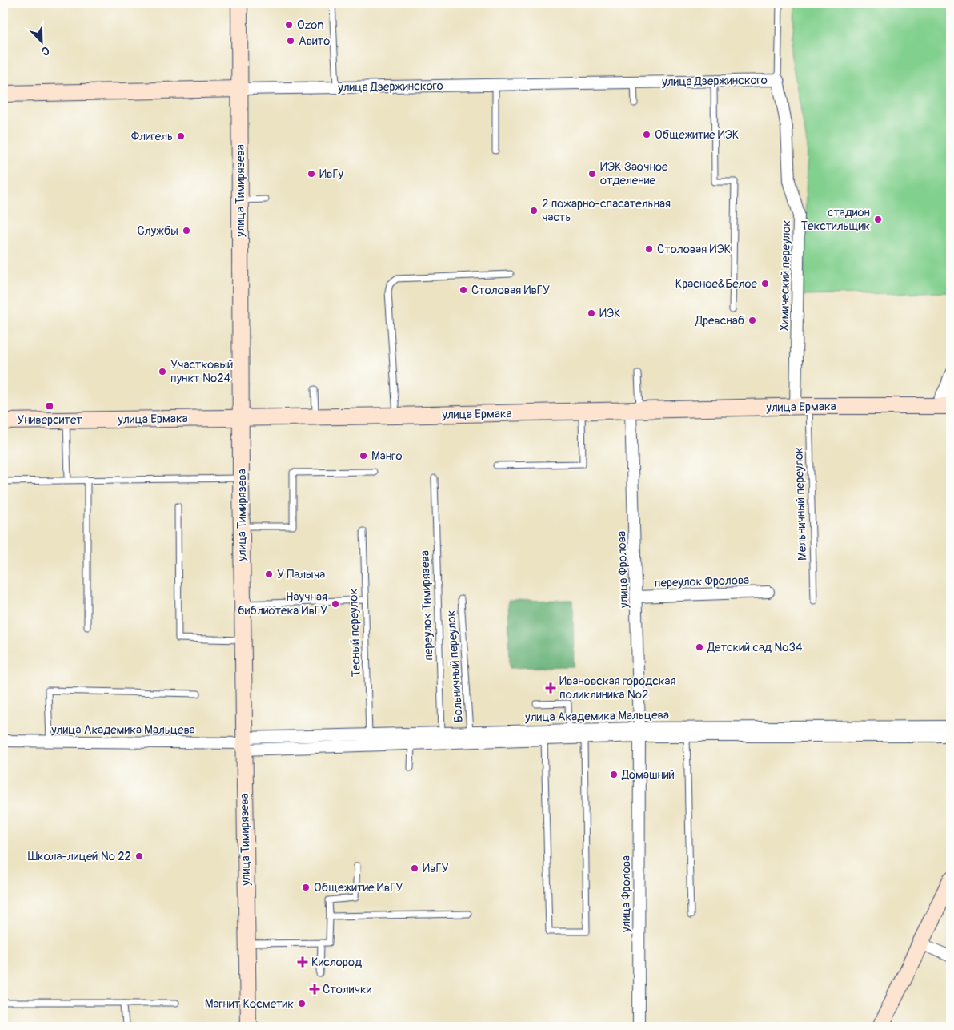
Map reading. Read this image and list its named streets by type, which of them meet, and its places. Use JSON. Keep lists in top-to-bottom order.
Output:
{
  "streets": {
    "main road": ["улица Дзержинского", "улица Тимирязева", "улица Ермака"],
    "street": [
      "Химический переулок",
      "улица Фролова",
      "переулок Фролова",
      "улица Академика Мальцева"
    ],
    "lane": [
      "Мельничный переулок",
      "переулок Тимирязева",
      "Тесный переулок",
      "Больничный переулок"
    ]
  },
  "crossings": [
    ["улица Дзержинского", "улица Тимирязева"],
    ["улица Дзержинского", "Химический переулок"],
    ["улица Тимирязева", "улица Ермака"],
    ["улица Тимирязева", "улица Академика Мальцева"],
    ["Химический переулок", "улица Ермака"],
    ["Химический переулок", "Мельничный переулок"],
    ["улица Ермака", "Мельничный переулок"],
    ["улица Ермака", "улица Фролова"],
    ["улица Фролова", "переулок Фролова"],
    ["улица Фролова", "улица Академика Мальцева"],
    ["переулок Тимирязева", "улица Академика Мальцева"],
    ["Тесный переулок", "улица Академика Мальцева"],
    ["Больничный переулок", "улица Академика Мальцева"]
  ],
  "places": {
    "other": [
      "Ozon",
      "Авито",
      "Общежитие ИЭК",
      "Флигель",
      "ИвГу",
      "ИЭК Заочное отделение",
      "2 пожарно-спасательная часть",
      "стадион Текстильщик",
      "Службы",
      "Столовая ИЭК",
      "Красное&Белое",
      "Столовая ИвГУ",
      "ИЭК",
      "Древснаб",
      "Участковый пункт №24",
      "Манго",
      "У Палыча",
      "Научная библиотека ИвГУ",
      "Детский сад №34",
      "Домашний",
      "Школа-лицей № 22",
      "ИвГУ",
      "Общежитие ИвГУ",
      "Магнит Косметик"
    ],
    "transit": ["Университет"],
    "health": ["Ивановская городская поликлиника №2", "Кислород", "Столички"]
  },
  "north": "bottom right"
}
